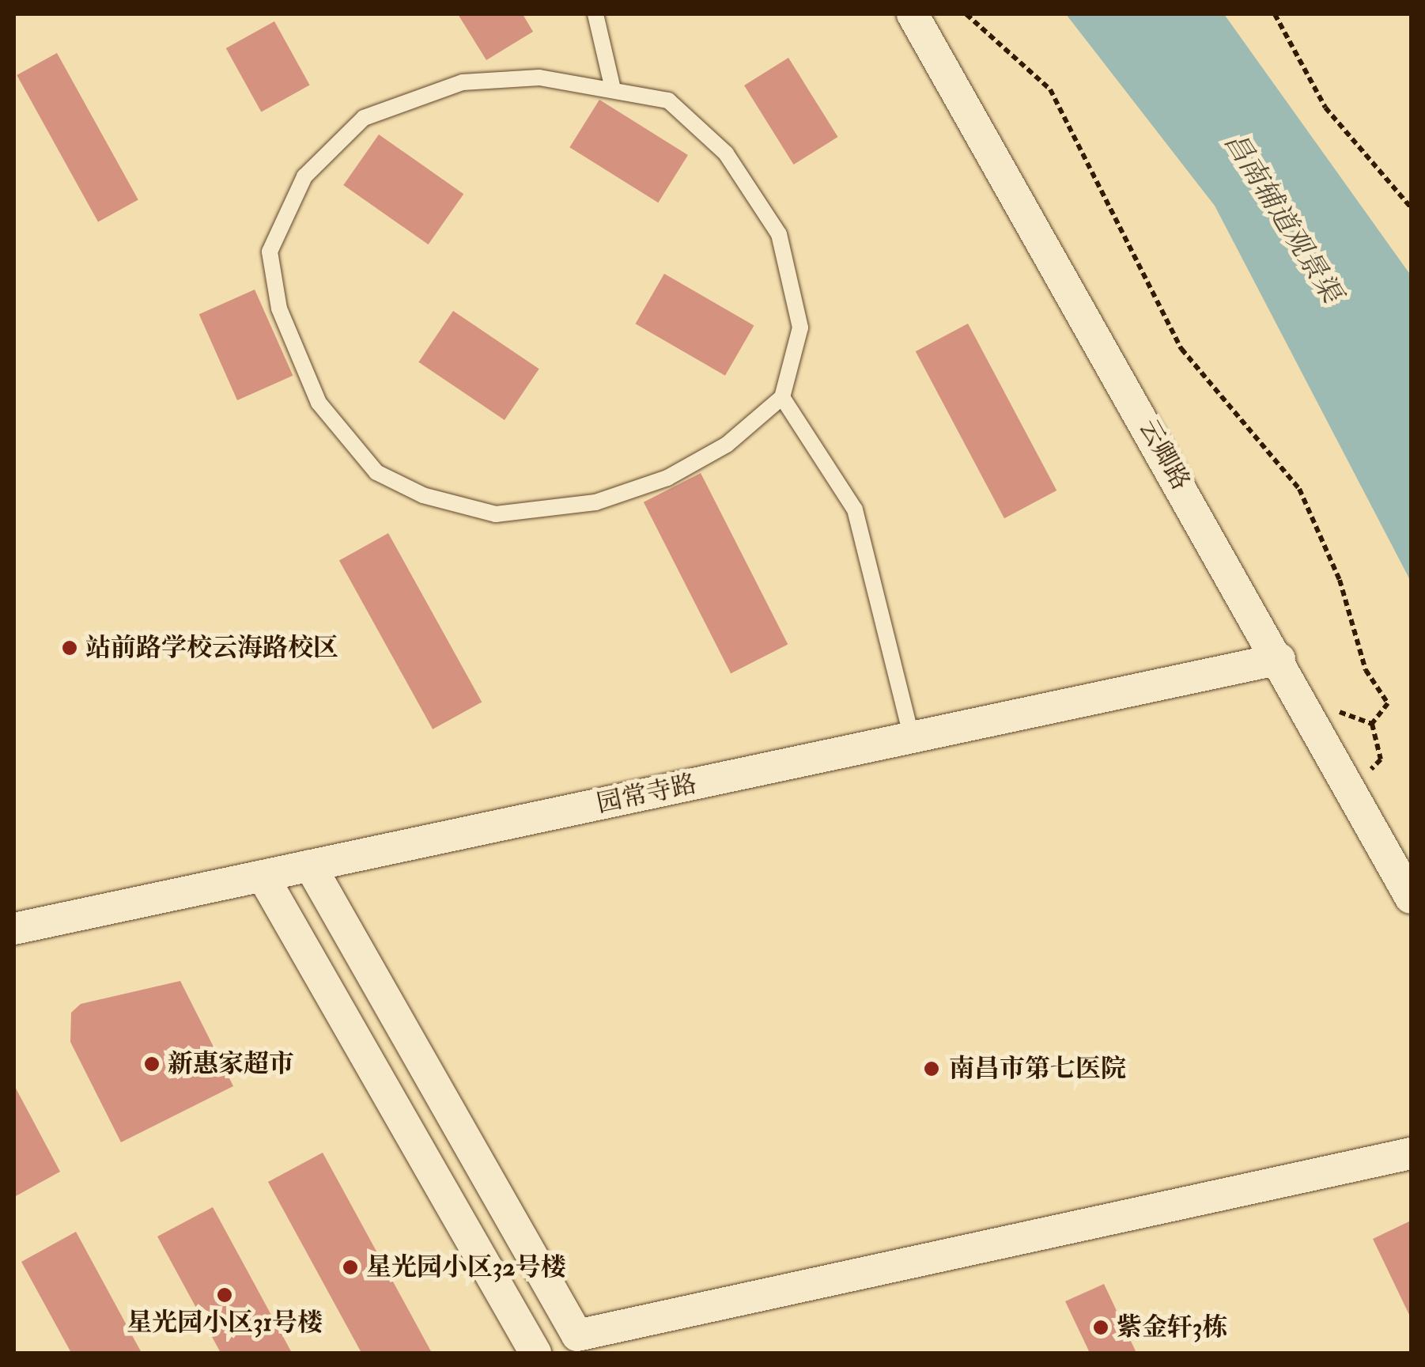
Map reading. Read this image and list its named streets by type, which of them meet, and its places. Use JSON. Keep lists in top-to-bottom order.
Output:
{
  "streets": {
    "street": ["云卿路", "园常寺路"]
  },
  "crossings": [
    ["云卿路", "园常寺路"]
  ],
  "water": ["昌南辅道观景渠"],
  "places": [
    "站前路学校云海路校区",
    "新惠家超市",
    "南昌市第七医院",
    "星光园小区32号楼",
    "星光园小区31号楼",
    "紫金轩3栋"
  ]
}
